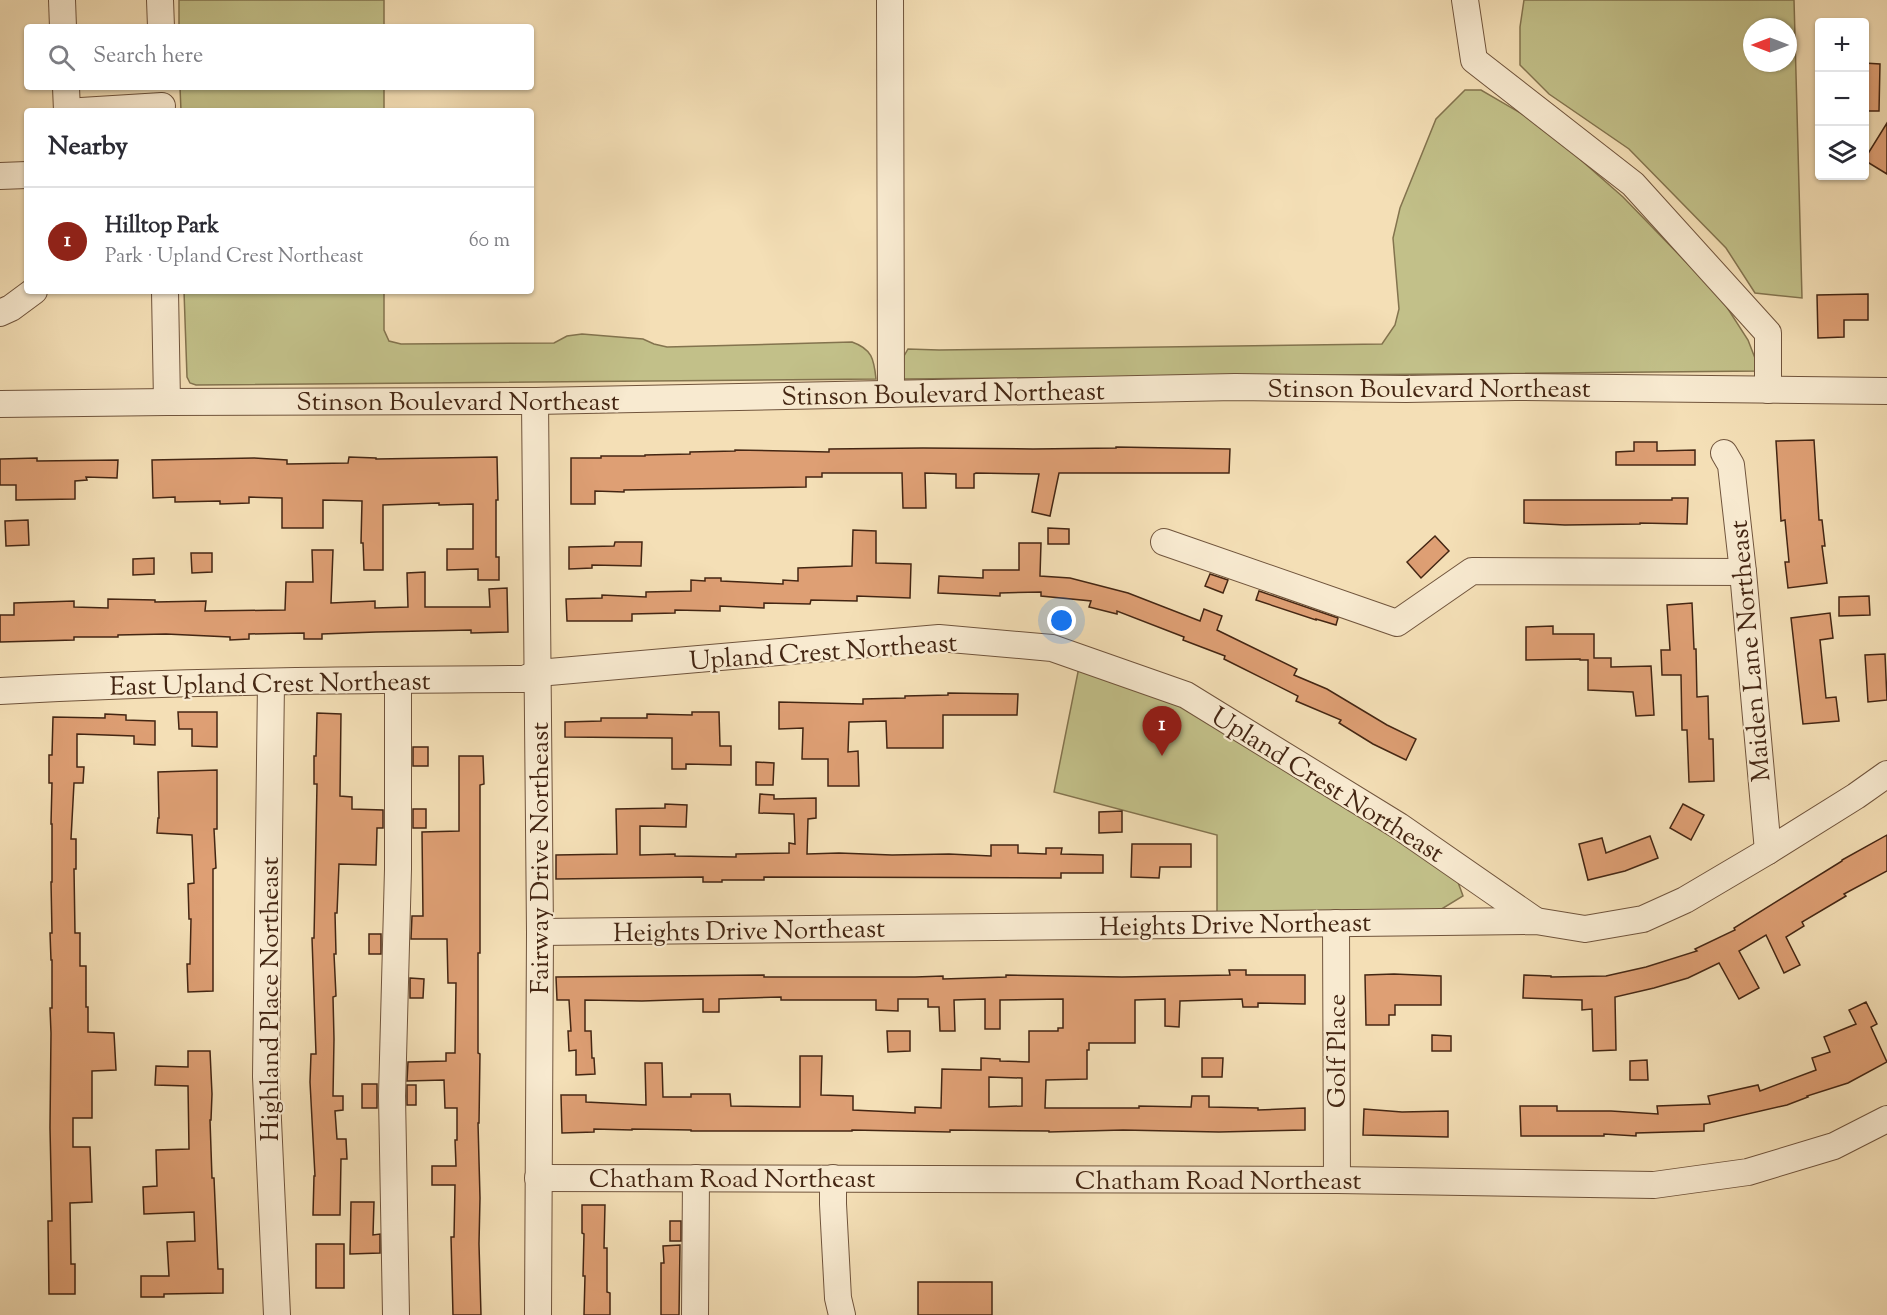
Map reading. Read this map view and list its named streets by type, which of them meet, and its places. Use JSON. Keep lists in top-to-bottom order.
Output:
{
  "streets": {
    "street": [
      "Stinson Boulevard Northeast",
      "Upland Crest Northeast",
      "Maiden Lane Northeast",
      "East Upland Crest Northeast",
      "Fairway Drive Northeast",
      "Heights Drive Northeast",
      "Highland Place Northeast",
      "Golf Place",
      "Chatham Road Northeast"
    ]
  },
  "crossings": [
    ["Stinson Boulevard Northeast", "Fairway Drive Northeast"],
    ["Upland Crest Northeast", "East Upland Crest Northeast"],
    ["Upland Crest Northeast", "Fairway Drive Northeast"],
    ["Upland Crest Northeast", "Heights Drive Northeast"],
    ["Maiden Lane Northeast", "Heights Drive Northeast"],
    ["East Upland Crest Northeast", "Fairway Drive Northeast"],
    ["East Upland Crest Northeast", "Highland Place Northeast"],
    ["Fairway Drive Northeast", "Heights Drive Northeast"],
    ["Fairway Drive Northeast", "Chatham Road Northeast"],
    ["Heights Drive Northeast", "Golf Place"],
    ["Golf Place", "Chatham Road Northeast"]
  ],
  "north": "left",
  "page": {
    "map_buttons": ["+", "−"],
    "search": "Search here",
    "heading": "Nearby",
    "list": [
      {
        "mark": "1",
        "name": "Hilltop Park",
        "note": "Park · Upland Crest Northeast",
        "value": "60 m"
      }
    ],
    "pins": "1"
  }
}
